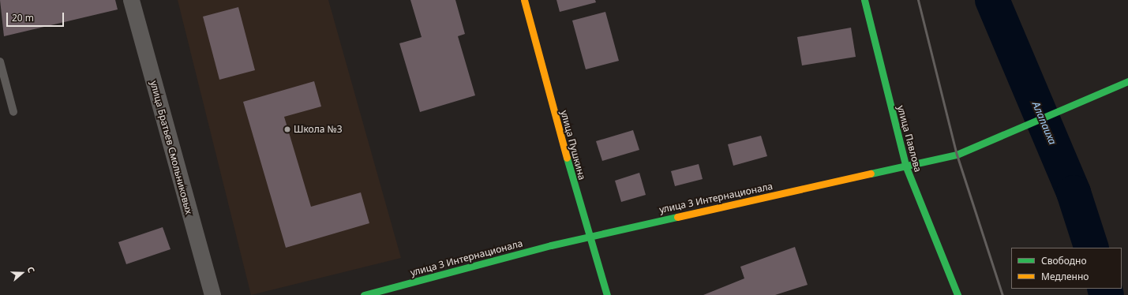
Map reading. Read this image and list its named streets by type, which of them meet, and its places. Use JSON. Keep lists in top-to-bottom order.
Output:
{
  "streets": {
    "street": [
      "улица Павлова",
      "улица Пушкина",
      "улица Братьев Смольниковых",
      "улица 3 Интернационала"
    ]
  },
  "crossings": [
    ["улица Павлова", "улица 3 Интернационала"],
    ["улица Пушкина", "улица 3 Интернационала"]
  ],
  "water": ["Алапаиха"],
  "places": ["Школа №3"],
  "legend": ["Свободно", "Медленно"],
  "scale_bar": "20 m",
  "north": "right"
}
